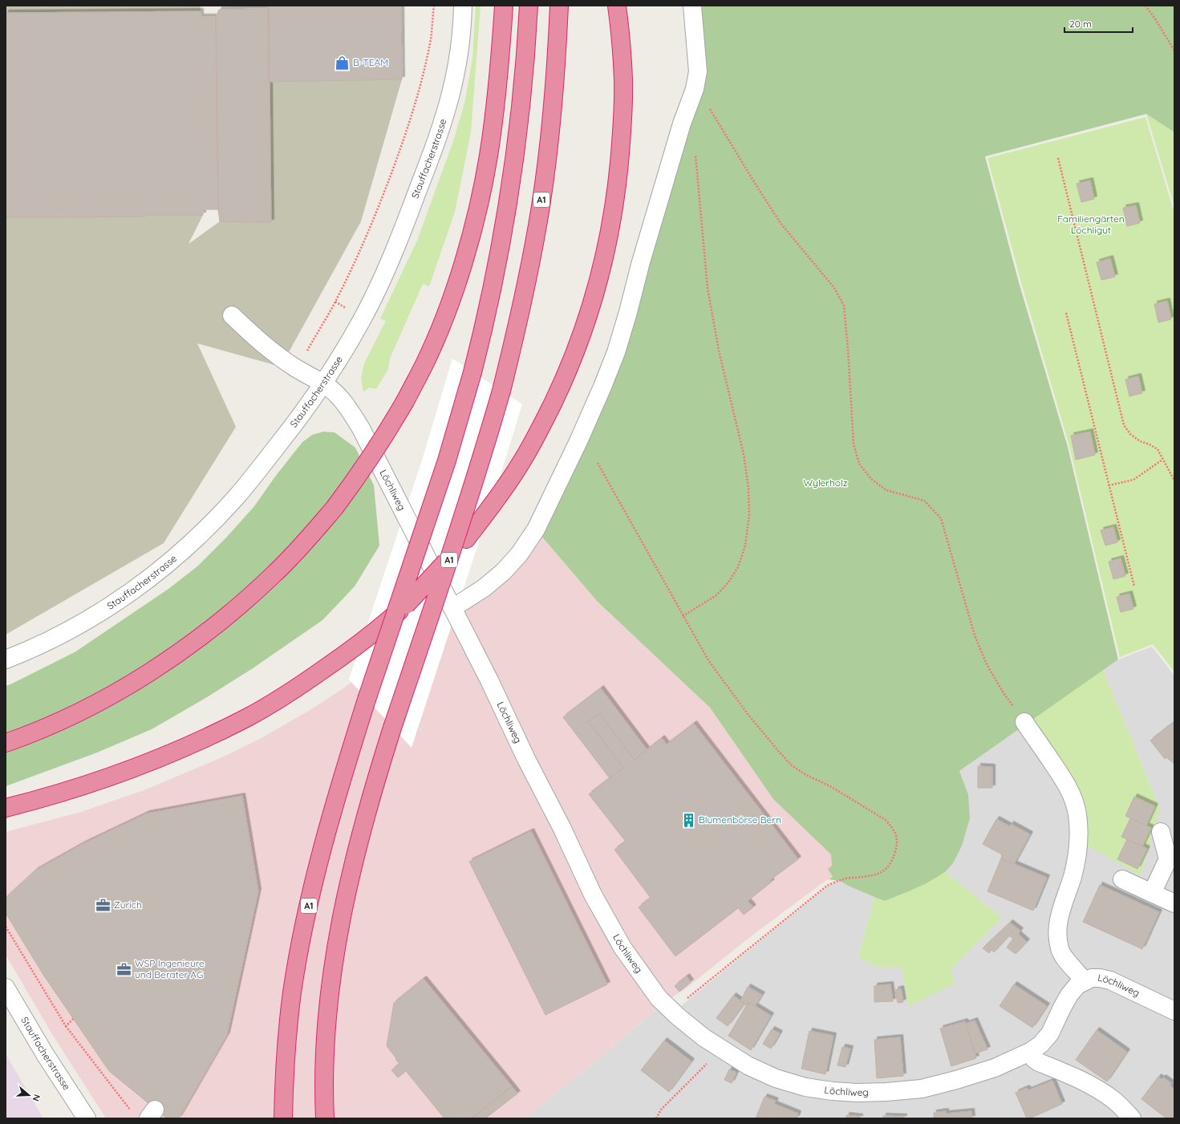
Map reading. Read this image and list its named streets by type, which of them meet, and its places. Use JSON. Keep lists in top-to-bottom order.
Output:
{
  "streets": {
    "highway": ["A1"],
    "street": ["Stauffacherstrasse", "Löchliweg"]
  },
  "crossings": [
    ["Stauffacherstrasse", "Löchliweg"]
  ],
  "parks": ["Familiengärten Löchligut", "Wylerholz"],
  "places": {
    "shop": ["B-TEAM"],
    "building": ["Blumenbörse Bern"],
    "office": ["Zurich", "WSP Ingenieure und Berater AG"]
  },
  "scale_bar": "20 m",
  "north": "right"
}
